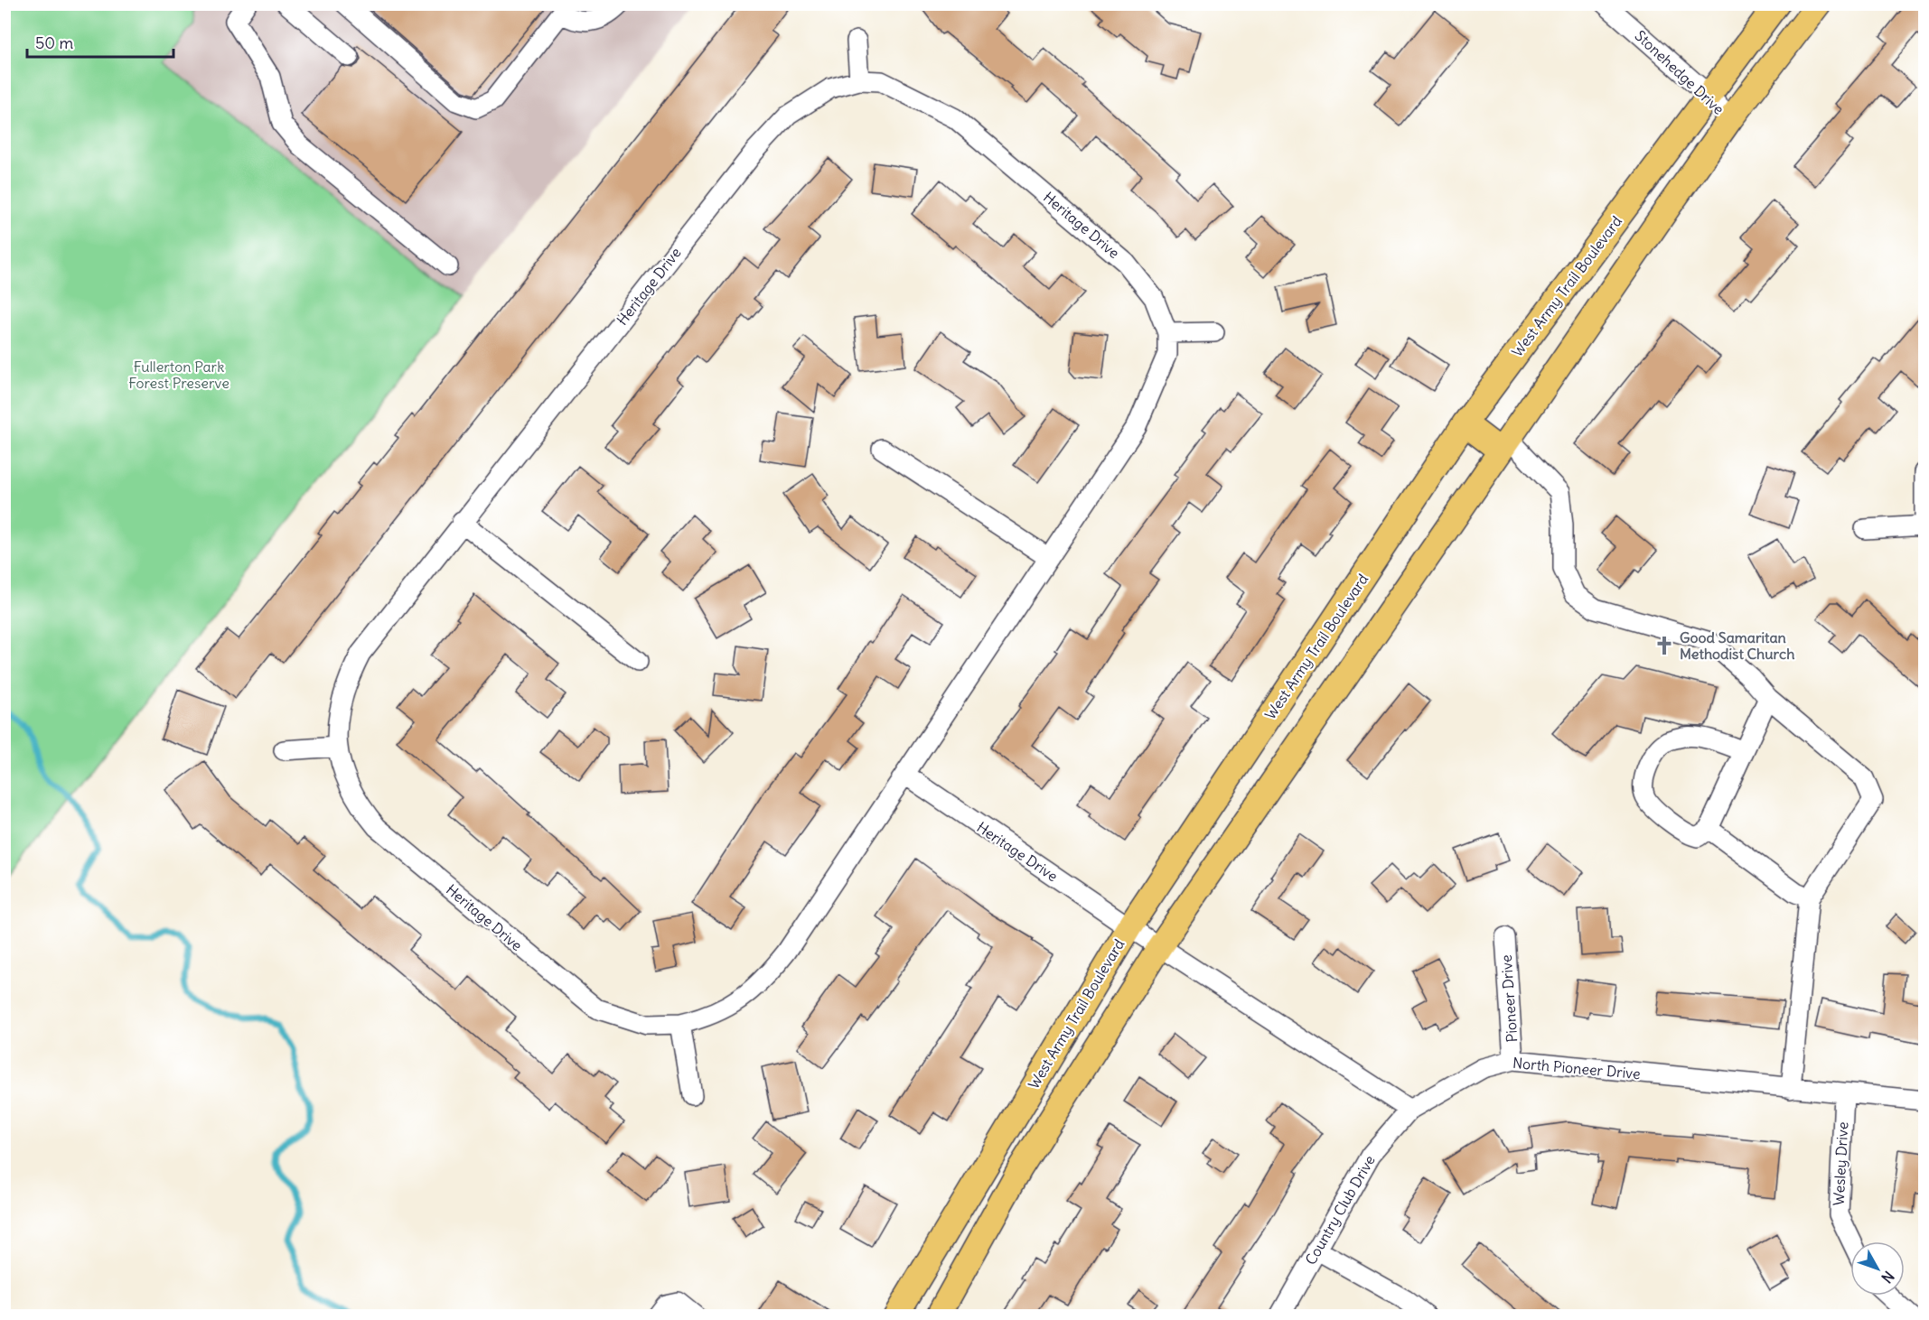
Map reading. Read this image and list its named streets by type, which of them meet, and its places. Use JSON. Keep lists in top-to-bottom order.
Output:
{
  "streets": {
    "main road": ["West Army Trail Boulevard"],
    "street": [
      "Stonehedge Drive",
      "Heritage Drive",
      "Pioneer Drive",
      "North Pioneer Drive",
      "Wesley Drive",
      "Country Club Drive"
    ]
  },
  "crossings": [
    ["Stonehedge Drive", "West Army Trail Boulevard"],
    ["Heritage Drive", "West Army Trail Boulevard"],
    ["Pioneer Drive", "North Pioneer Drive"],
    ["North Pioneer Drive", "Wesley Drive"],
    ["North Pioneer Drive", "Country Club Drive"]
  ],
  "parks": ["Fullerton Park Forest Preserve"],
  "places": {
    "church": ["Good Samaritan Methodist Church"]
  },
  "scale_bar": "50 m",
  "north": "bottom right"
}
